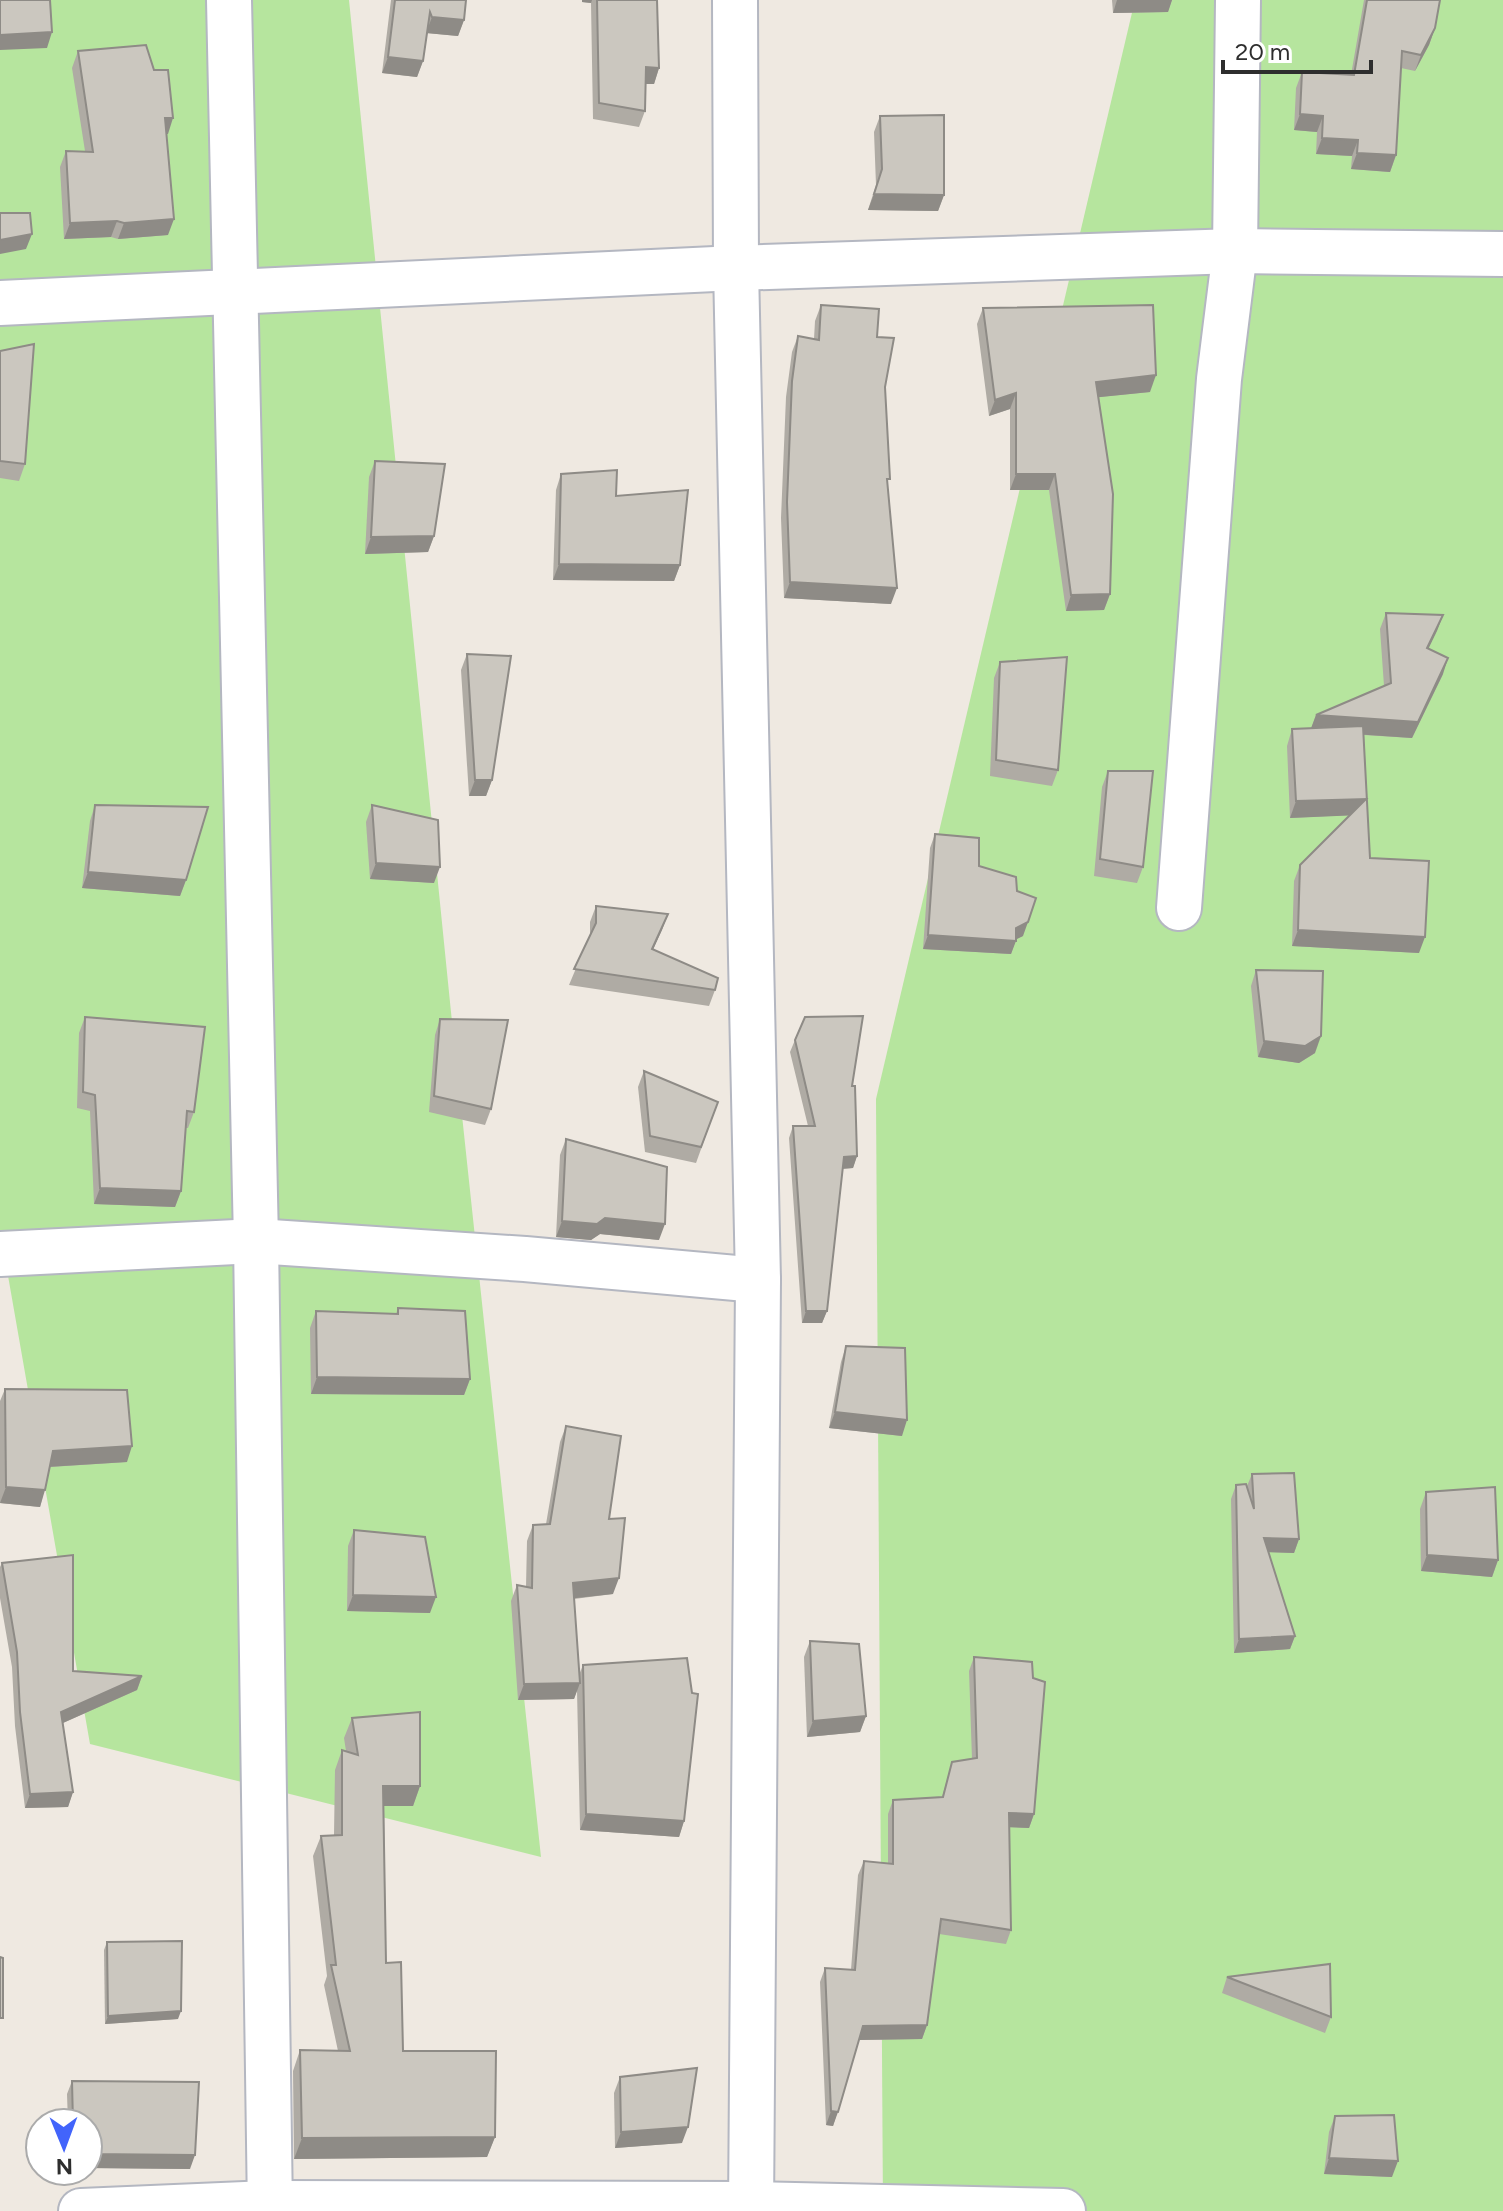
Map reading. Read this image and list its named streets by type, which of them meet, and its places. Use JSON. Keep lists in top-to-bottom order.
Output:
{
  "scale_bar": "20 m",
  "north": "bottom"
}
